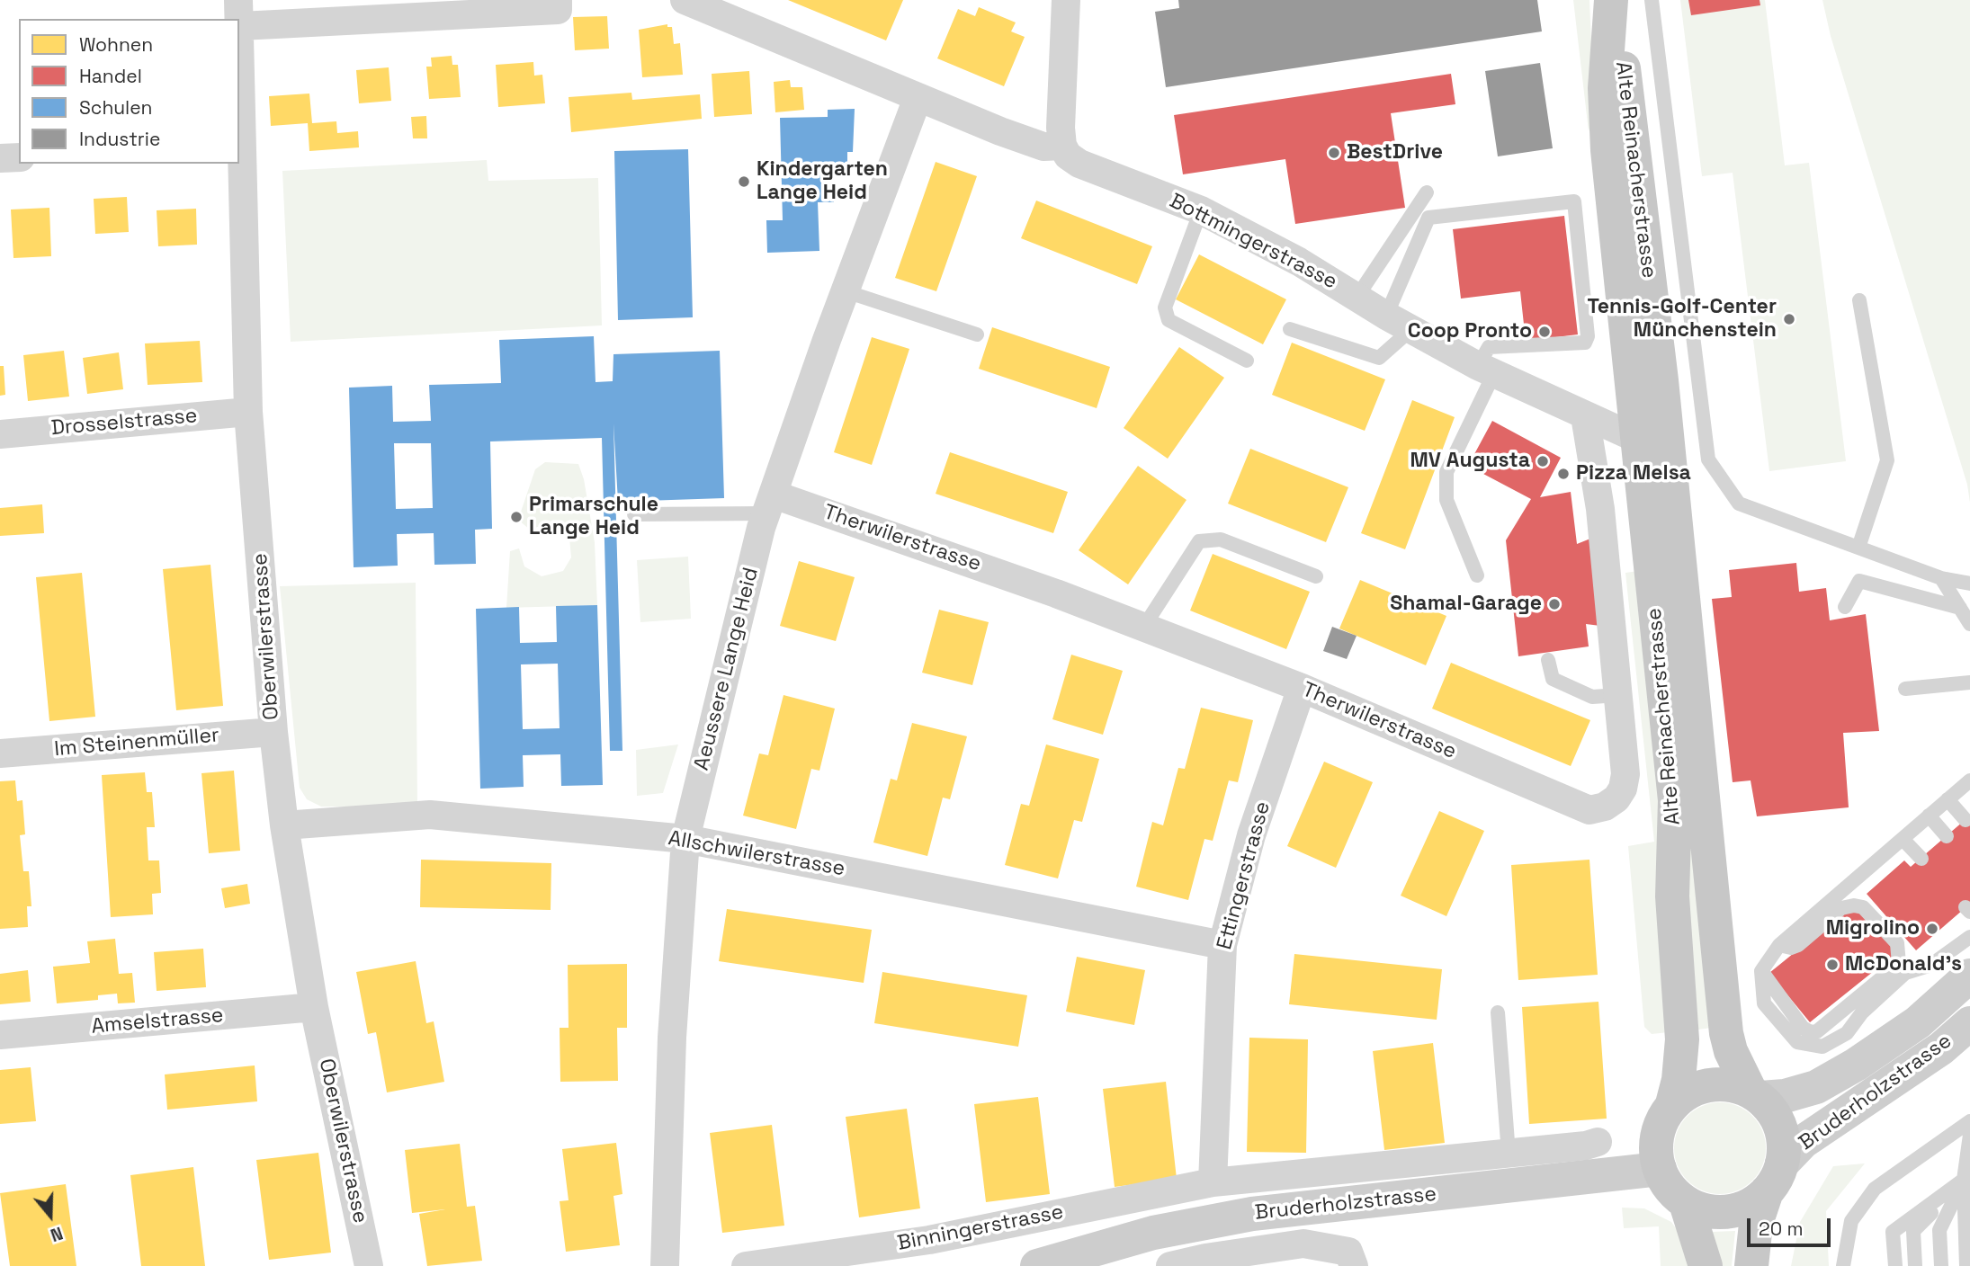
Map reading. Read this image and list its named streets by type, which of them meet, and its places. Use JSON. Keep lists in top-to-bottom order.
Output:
{
  "streets": {
    "main road": ["Alte Reinacherstrasse", "Bruderholzstrasse"],
    "street": [
      "Bottmingerstrasse",
      "Drosselstrasse",
      "Therwilerstrasse",
      "Oberwilerstrasse",
      "Aeussere Lange Heid",
      "Im Steinenmüller",
      "Allschwilerstrasse",
      "Ettingerstrasse",
      "Amselstrasse",
      "Binningerstrasse"
    ]
  },
  "crossings": [
    ["Alte Reinacherstrasse", "Bottmingerstrasse"],
    ["Alte Reinacherstrasse", "Bruderholzstrasse"],
    ["Bottmingerstrasse", "Therwilerstrasse"],
    ["Drosselstrasse", "Oberwilerstrasse"],
    ["Therwilerstrasse", "Aeussere Lange Heid"],
    ["Therwilerstrasse", "Ettingerstrasse"],
    ["Oberwilerstrasse", "Im Steinenmüller"],
    ["Oberwilerstrasse", "Allschwilerstrasse"],
    ["Oberwilerstrasse", "Amselstrasse"],
    ["Aeussere Lange Heid", "Allschwilerstrasse"],
    ["Allschwilerstrasse", "Ettingerstrasse"],
    ["Ettingerstrasse", "Binningerstrasse"]
  ],
  "places": [
    "BestDrive",
    "Kindergarten Lange Heid",
    "Tennis-Golf-Center Münchenstein",
    "Coop Pronto",
    "MV Augusta",
    "Pizza Melsa",
    "Primarschule Lange Heid",
    "Shamal-Garage",
    "Migrolino",
    "McDonald's"
  ],
  "legend": [
    "Wohnen",
    "Handel",
    "Schulen",
    "Industrie"
  ],
  "scale_bar": "20 m",
  "north": "bottom"
}
